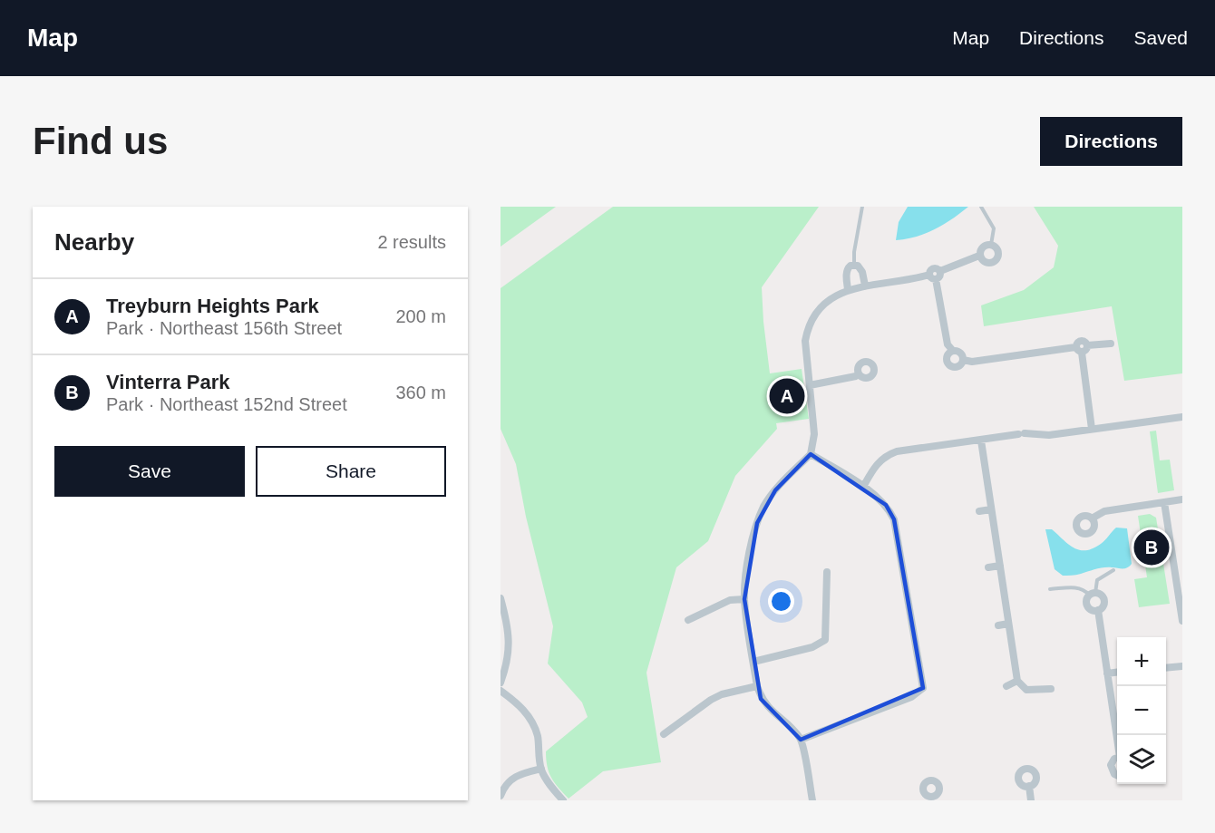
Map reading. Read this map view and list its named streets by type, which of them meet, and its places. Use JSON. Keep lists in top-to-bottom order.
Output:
{
  "page": {
    "header": "Map",
    "nav": ["Map", "Directions", "Saved"],
    "buttons": [
      "Directions",
      ["Save", "Share"]
    ],
    "title": "Find us",
    "heading": ["Nearby", "2 results"],
    "list": [
      {
        "mark": "A",
        "name": "Treyburn Heights Park",
        "note": "Park · Northeast 156th Street",
        "value": "200 m"
      },
      {
        "mark": "B",
        "name": "Vinterra Park",
        "note": "Park · Northeast 152nd Street",
        "value": "360 m"
      }
    ],
    "pins": ["A", "B"],
    "map_buttons": ["+", "−"]
  }
}
